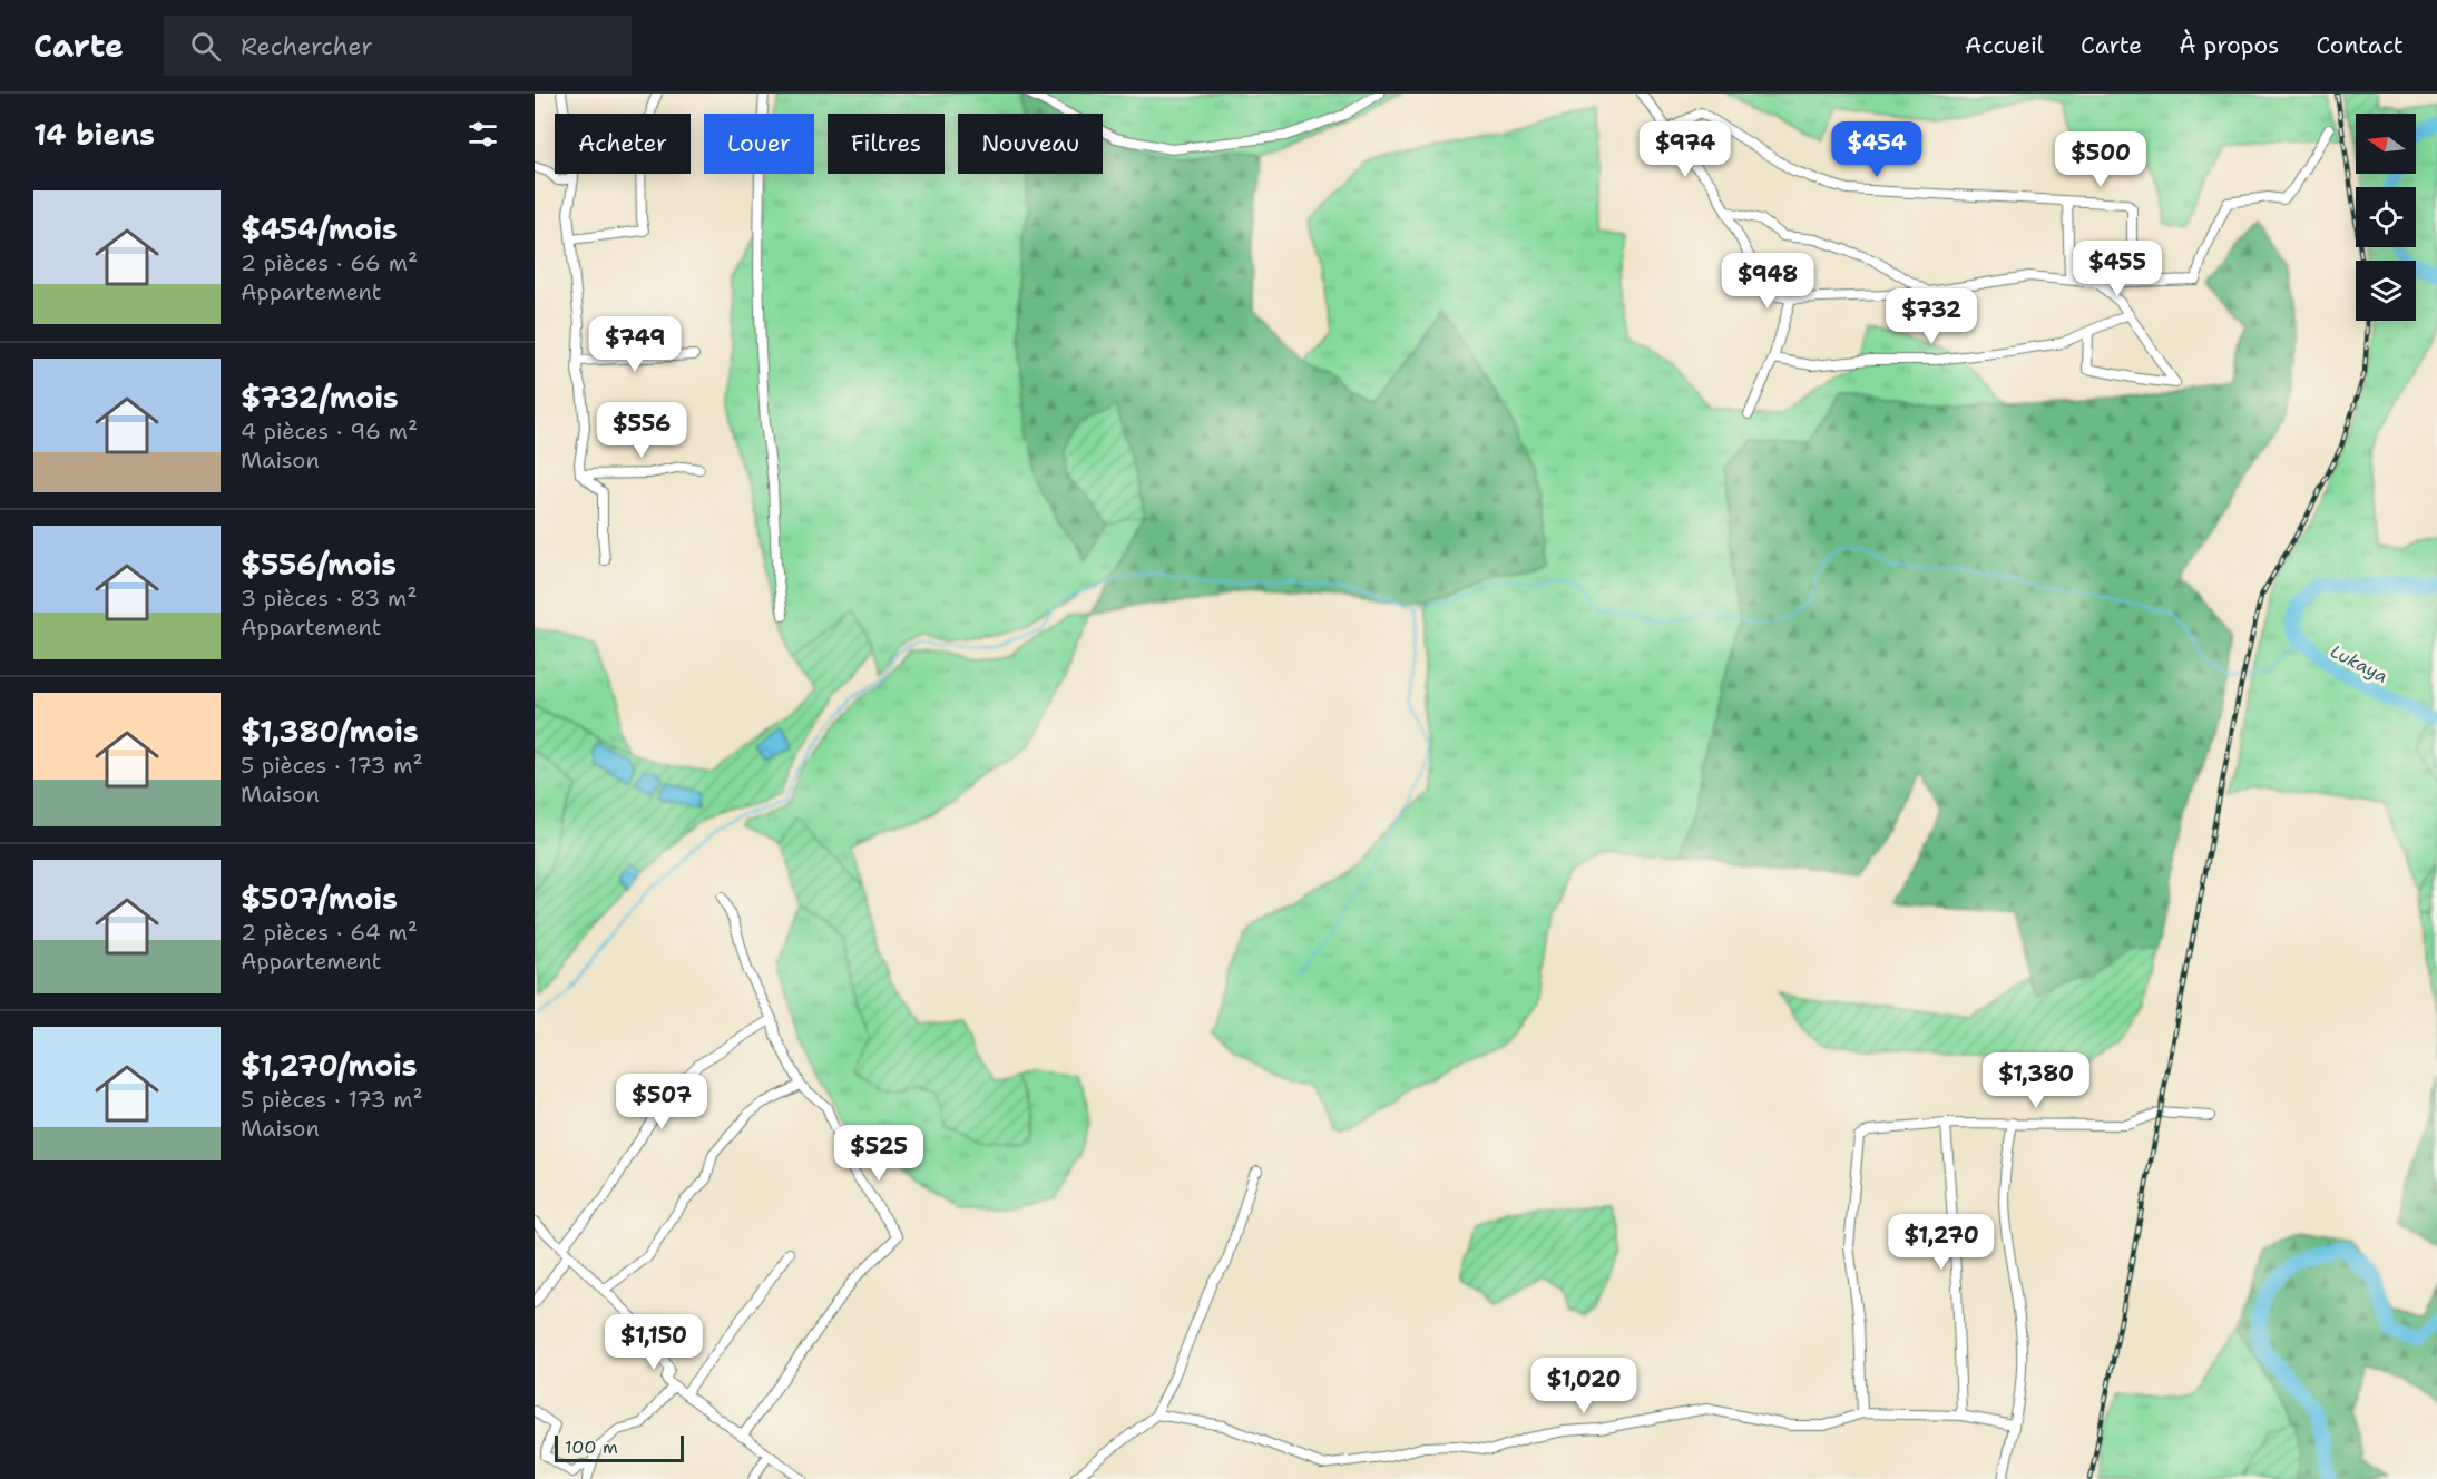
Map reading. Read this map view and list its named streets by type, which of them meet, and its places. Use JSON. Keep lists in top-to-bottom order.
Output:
{
  "water": ["Lukaya"],
  "scale_bar": "100 m",
  "north": "left",
  "page": {
    "header": "Carte",
    "search": "Rechercher",
    "nav": [
      "Accueil",
      "Carte",
      "À propos",
      "Contact"
    ],
    "heading": "14 biens",
    "chip": [
      "Acheter",
      "Louer",
      "Filtres",
      "Nouveau"
    ],
    "price": [
      "$974",
      "$454",
      "$500",
      "$455",
      "$948",
      "$732",
      "$749",
      "$556",
      "$1,380",
      "$507",
      "$525",
      "$1,270",
      "$1,150",
      "$1,020"
    ],
    "list": [
      {
        "name": "$454/mois",
        "note": "2 pièces · 66 m² · Appartement"
      },
      {
        "name": "$732/mois",
        "note": "4 pièces · 96 m² · Maison"
      },
      {
        "name": "$556/mois",
        "note": "3 pièces · 83 m² · Appartement"
      },
      {
        "name": "$1,380/mois",
        "note": "5 pièces · 173 m² · Maison"
      },
      {
        "name": "$507/mois",
        "note": "2 pièces · 64 m² · Appartement"
      },
      {
        "name": "$1,270/mois",
        "note": "5 pièces · 173 m² · Maison"
      }
    ],
    "scale": "100 m"
  }
}
